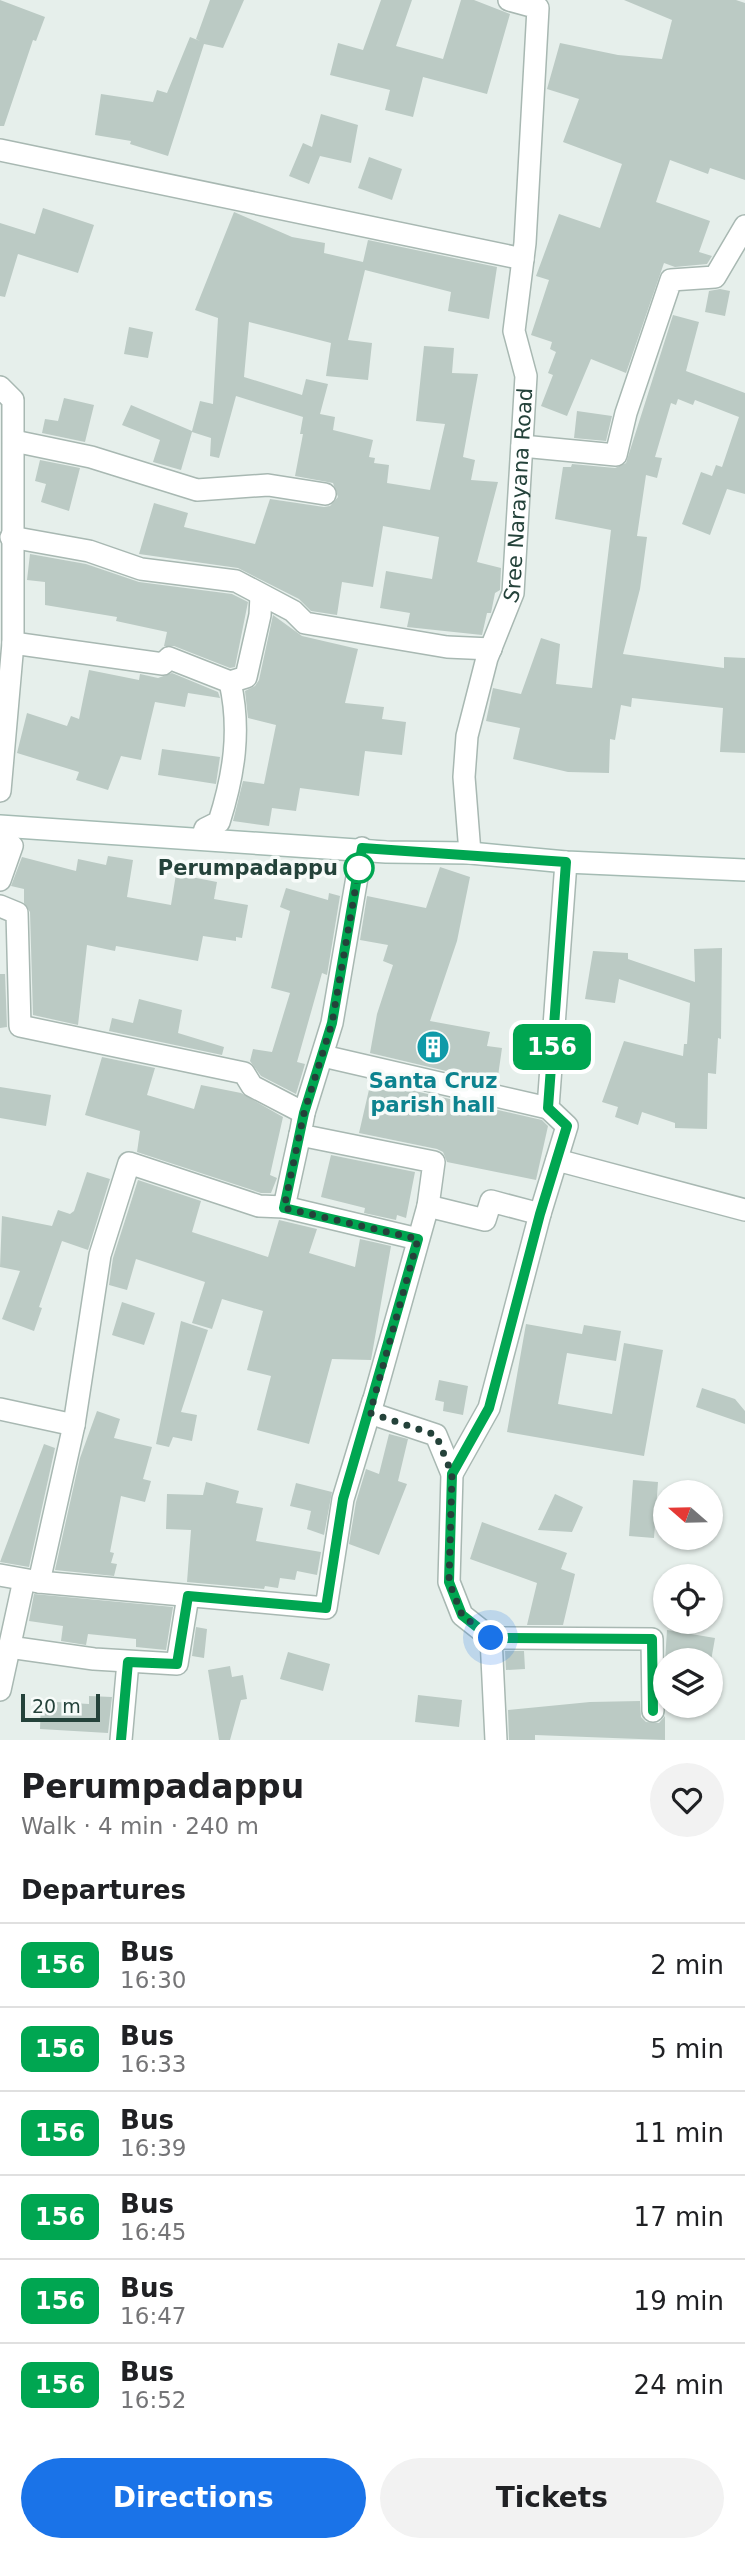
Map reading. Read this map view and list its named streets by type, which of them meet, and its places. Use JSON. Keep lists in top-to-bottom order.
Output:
{
  "streets": {
    "street": ["Sree Narayana Road"]
  },
  "places": {
    "other": ["Perumpadappu"],
    "building": ["Santa Cruz parish hall"]
  },
  "lines": ["bus line 156"],
  "scale_bar": "20 m",
  "north": "left",
  "page": {
    "on_map": "156",
    "scale": "20 m",
    "heading": [
      ["Perumpadappu", "Walk · 4 min · 240 m"],
      "Departures"
    ],
    "list": [
      {
        "mark": "156",
        "name": "Bus",
        "note": "16:30",
        "value": "2 min"
      },
      {
        "mark": "156",
        "name": "Bus",
        "note": "16:33",
        "value": "5 min"
      },
      {
        "mark": "156",
        "name": "Bus",
        "note": "16:39",
        "value": "11 min"
      },
      {
        "mark": "156",
        "name": "Bus",
        "note": "16:45",
        "value": "17 min"
      },
      {
        "mark": "156",
        "name": "Bus",
        "note": "16:47",
        "value": "19 min"
      },
      {
        "mark": "156",
        "name": "Bus",
        "note": "16:52",
        "value": "24 min"
      }
    ],
    "buttons": ["Directions", "Tickets"]
  }
}
